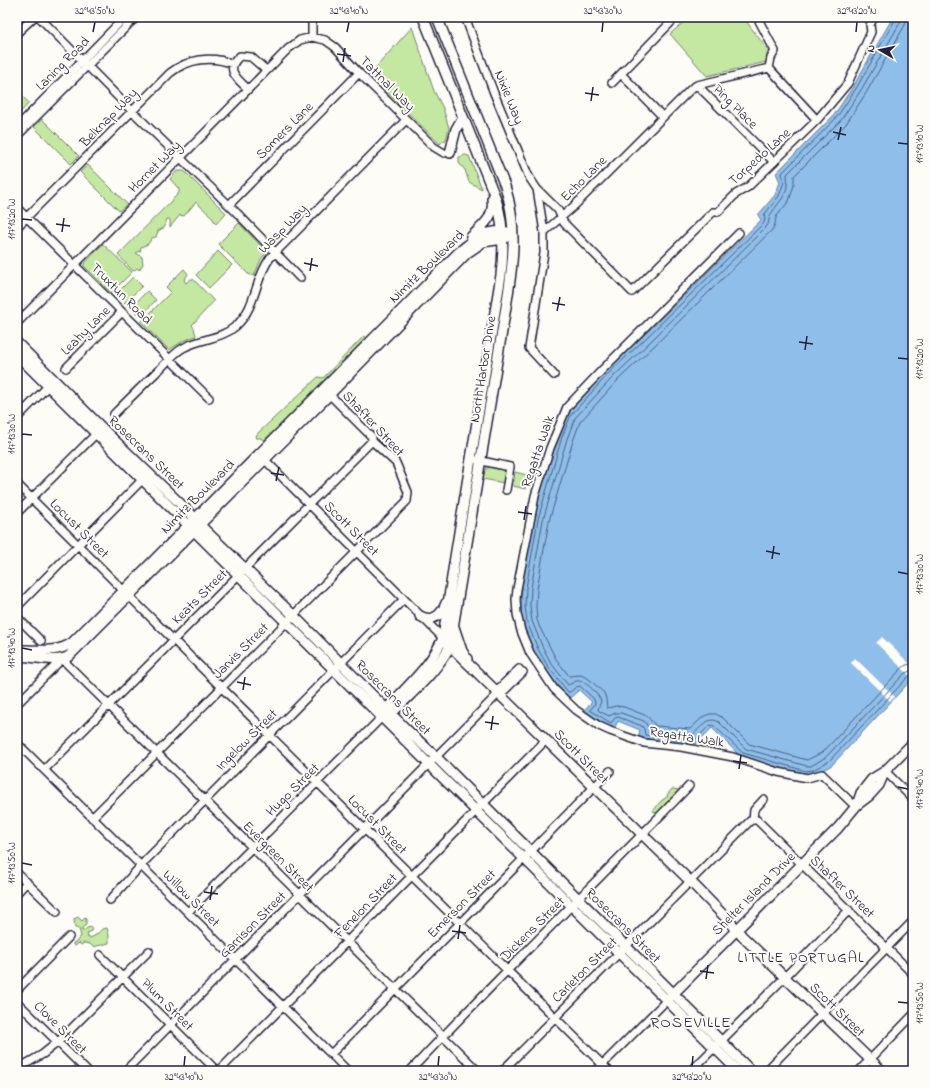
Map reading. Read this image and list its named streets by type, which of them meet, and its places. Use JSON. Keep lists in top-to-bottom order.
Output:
{
  "streets": {
    "main road": [
      "Nimitz Boulevard",
      "North Harbor Drive",
      "Rosecrans Street",
      "Scott Street",
      "Shelter Island Drive"
    ],
    "street": [
      "Laning Road",
      "Tattnal Way",
      "Nixie Way",
      "Ping Place",
      "Belknap Way",
      "Somers Lane",
      "Torpedo Lane",
      "Hornet Way",
      "Echo Lane",
      "Wasp Way",
      "Truxtun Road",
      "Leahy Lane",
      "Shafter Street",
      "Regatta Walk",
      "Locust Street",
      "Keats Street",
      "Jarvis Street",
      "Ingelow Street",
      "Hugo Street",
      "Evergreen Street",
      "Willow Street",
      "Emerson Street",
      "Fenelon Street",
      "Garrison Street",
      "Dickens Street",
      "Carleton Street",
      "Plum Street",
      "Clove Street"
    ]
  },
  "crossings": [
    ["Tattnal Way", "Somers Lane"],
    ["Tattnal Way", "Hornet Way"],
    ["Tattnal Way", "Wasp Way"],
    ["Ping Place", "Torpedo Lane"],
    ["Ping Place", "Echo Lane"],
    ["Belknap Way", "Hornet Way"],
    ["Belknap Way", "Truxtun Road"],
    ["Torpedo Lane", "Echo Lane"],
    ["Hornet Way", "Truxtun Road"],
    ["Wasp Way", "Truxtun Road"],
    ["Nimitz Boulevard", "North Harbor Drive"],
    ["Nimitz Boulevard", "Shafter Street"],
    ["Nimitz Boulevard", "Rosecrans Street"],
    ["Nimitz Boulevard", "Locust Street"],
    ["Nimitz Boulevard", "Scott Street"],
    ["Nimitz Boulevard", "Evergreen Street"],
    ["Truxtun Road", "Leahy Lane"],
    ["North Harbor Drive", "Rosecrans Street"],
    ["North Harbor Drive", "Scott Street"],
    ["North Harbor Drive", "Hugo Street"],
    ["Shafter Street", "Keats Street"],
    ["Shafter Street", "Jarvis Street"],
    ["Shafter Street", "Shelter Island Drive"],
    ["Shafter Street", "Carleton Street"],
    ["Regatta Walk", "Shelter Island Drive"],
    ["Rosecrans Street", "Keats Street"],
    ["Rosecrans Street", "Jarvis Street"],
    ["Rosecrans Street", "Ingelow Street"],
    ["Rosecrans Street", "Hugo Street"],
    ["Rosecrans Street", "Shelter Island Drive"],
    ["Rosecrans Street", "Emerson Street"],
    ["Rosecrans Street", "Fenelon Street"],
    ["Rosecrans Street", "Garrison Street"],
    ["Rosecrans Street", "Dickens Street"],
    ["Rosecrans Street", "Carleton Street"],
    ["Locust Street", "Keats Street"],
    ["Locust Street", "Jarvis Street"],
    ["Locust Street", "Ingelow Street"],
    ["Locust Street", "Hugo Street"],
    ["Locust Street", "Emerson Street"],
    ["Locust Street", "Fenelon Street"],
    ["Locust Street", "Garrison Street"],
    ["Locust Street", "Dickens Street"],
    ["Locust Street", "Carleton Street"],
    ["Scott Street", "Keats Street"],
    ["Scott Street", "Jarvis Street"],
    ["Scott Street", "Ingelow Street"],
    ["Scott Street", "Shelter Island Drive"],
    ["Scott Street", "Emerson Street"],
    ["Scott Street", "Fenelon Street"],
    ["Scott Street", "Garrison Street"],
    ["Scott Street", "Dickens Street"],
    ["Scott Street", "Carleton Street"],
    ["Keats Street", "Evergreen Street"],
    ["Keats Street", "Willow Street"],
    ["Jarvis Street", "Evergreen Street"],
    ["Jarvis Street", "Willow Street"],
    ["Ingelow Street", "Evergreen Street"],
    ["Ingelow Street", "Willow Street"],
    ["Hugo Street", "Evergreen Street"],
    ["Hugo Street", "Willow Street"],
    ["Evergreen Street", "Emerson Street"],
    ["Evergreen Street", "Fenelon Street"],
    ["Evergreen Street", "Garrison Street"],
    ["Evergreen Street", "Dickens Street"],
    ["Willow Street", "Emerson Street"],
    ["Willow Street", "Fenelon Street"],
    ["Willow Street", "Garrison Street"],
    ["Fenelon Street", "Plum Street"],
    ["Garrison Street", "Plum Street"]
  ],
  "districts": ["LITTLE PORTUGAL", "ROSEVILLE"],
  "north": "left",
  "coordinates": [
    "32°43'50\"N",
    "32°43'40\"N",
    "32°43'30\"N",
    "32°43'20\"N",
    "117°13'10\"W",
    "117°13'20\"W",
    "117°13'30\"W",
    "117°13'40\"W",
    "117°13'50\"W"
  ]
}
